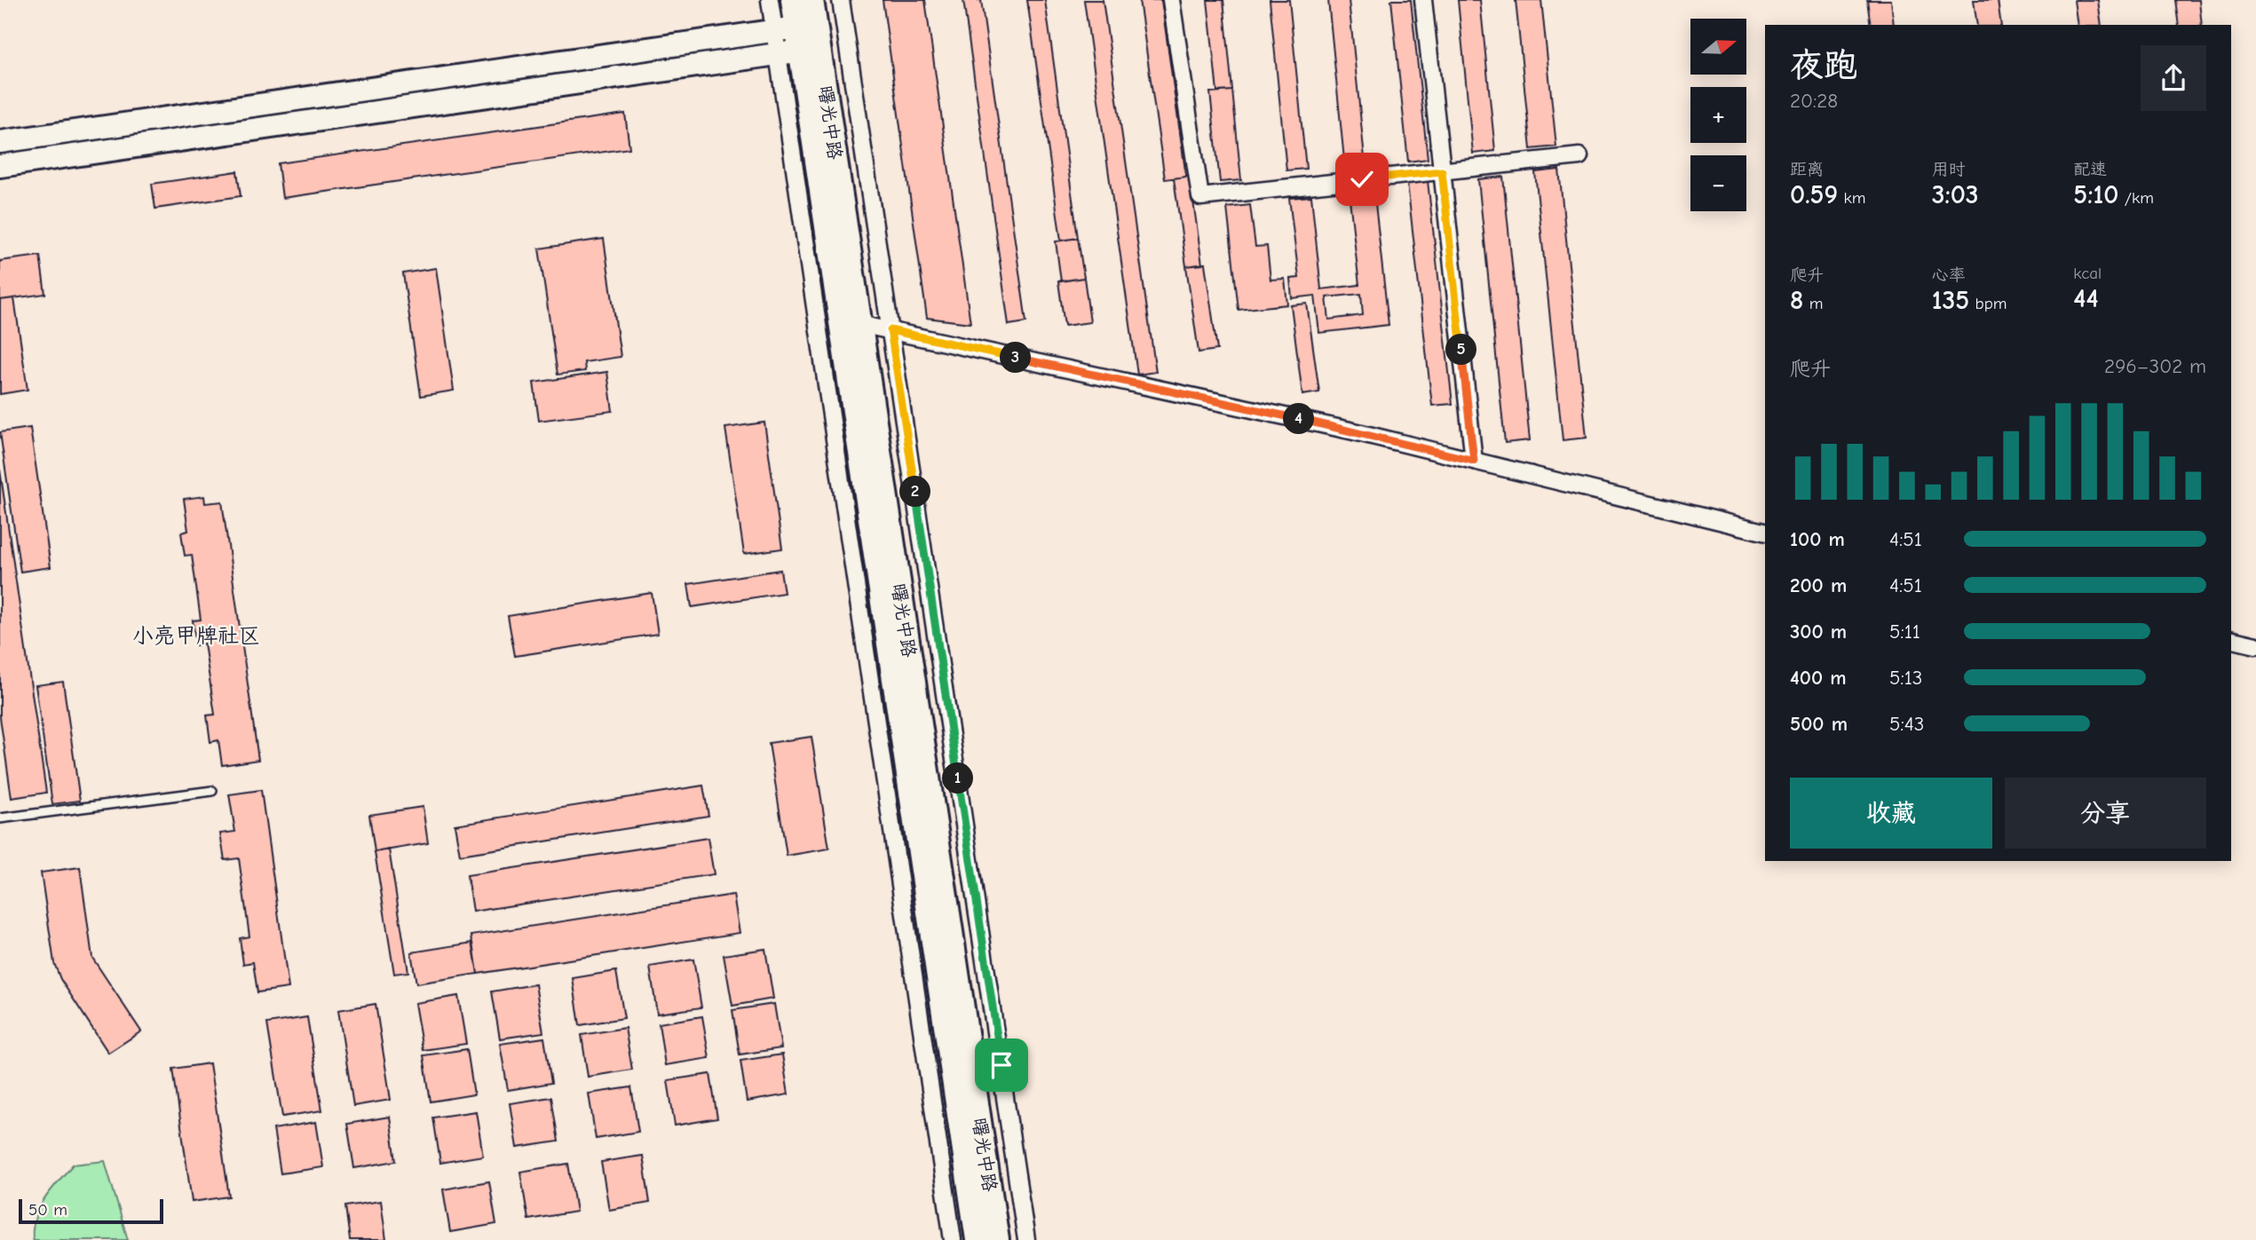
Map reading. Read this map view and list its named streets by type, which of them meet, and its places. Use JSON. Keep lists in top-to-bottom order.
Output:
{
  "streets": {
    "main road": ["曙光中路"]
  },
  "districts": ["小亮甲牌社区"],
  "scale_bar": "50 m",
  "north": "right",
  "page": {
    "map_buttons": ["+", "−"],
    "heading": ["夜跑", "20:28"],
    "stats": [
      ["距离", "0.59 km"],
      ["用时", "3:03"],
      ["配速", "5:10 /km"],
      ["爬升", "8 m"],
      ["心率", "135 bpm"],
      ["kcal", "44"]
    ],
    "pins": [
      "5",
      "3",
      "4",
      "2",
      "1"
    ],
    "chart": ["爬升", "296–302 m"],
    "list": [
      {
        "name": "100 m",
        "note": "4:51"
      },
      {
        "name": "200 m",
        "note": "4:51"
      },
      {
        "name": "300 m",
        "note": "5:11"
      },
      {
        "name": "400 m",
        "note": "5:13"
      },
      {
        "name": "500 m",
        "note": "5:43"
      }
    ],
    "buttons": ["收藏", "分享"],
    "scale": "50 m"
  }
}
